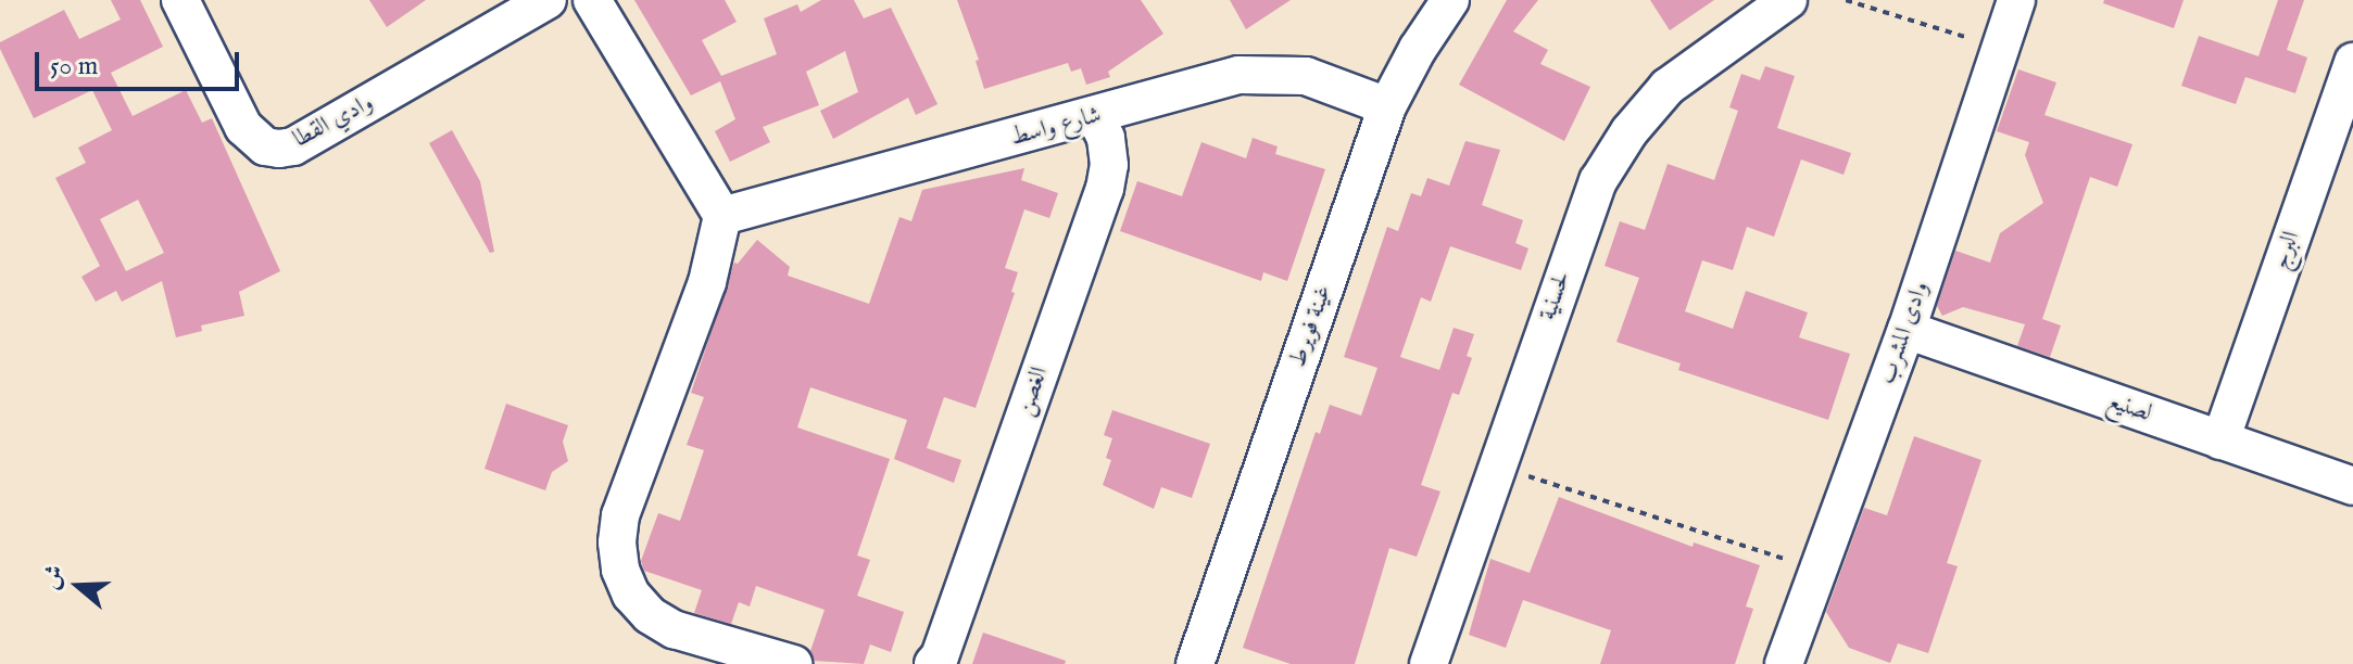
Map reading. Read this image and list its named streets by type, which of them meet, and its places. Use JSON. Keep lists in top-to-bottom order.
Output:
{
  "streets": {
    "street": [
      "وادي القطا",
      "شارع واسط",
      "البرج",
      "لحسنية",
      "غينة فويرط",
      "وادى المشرب",
      "الغصن",
      "لصنيع"
    ]
  },
  "crossings": [
    ["شارع واسط", "غينة فويرط"],
    ["شارع واسط", "الغصن"],
    ["البرج", "لصنيع"],
    ["وادى المشرب", "لصنيع"]
  ],
  "scale_bar": "50 m",
  "north": "left"
}
